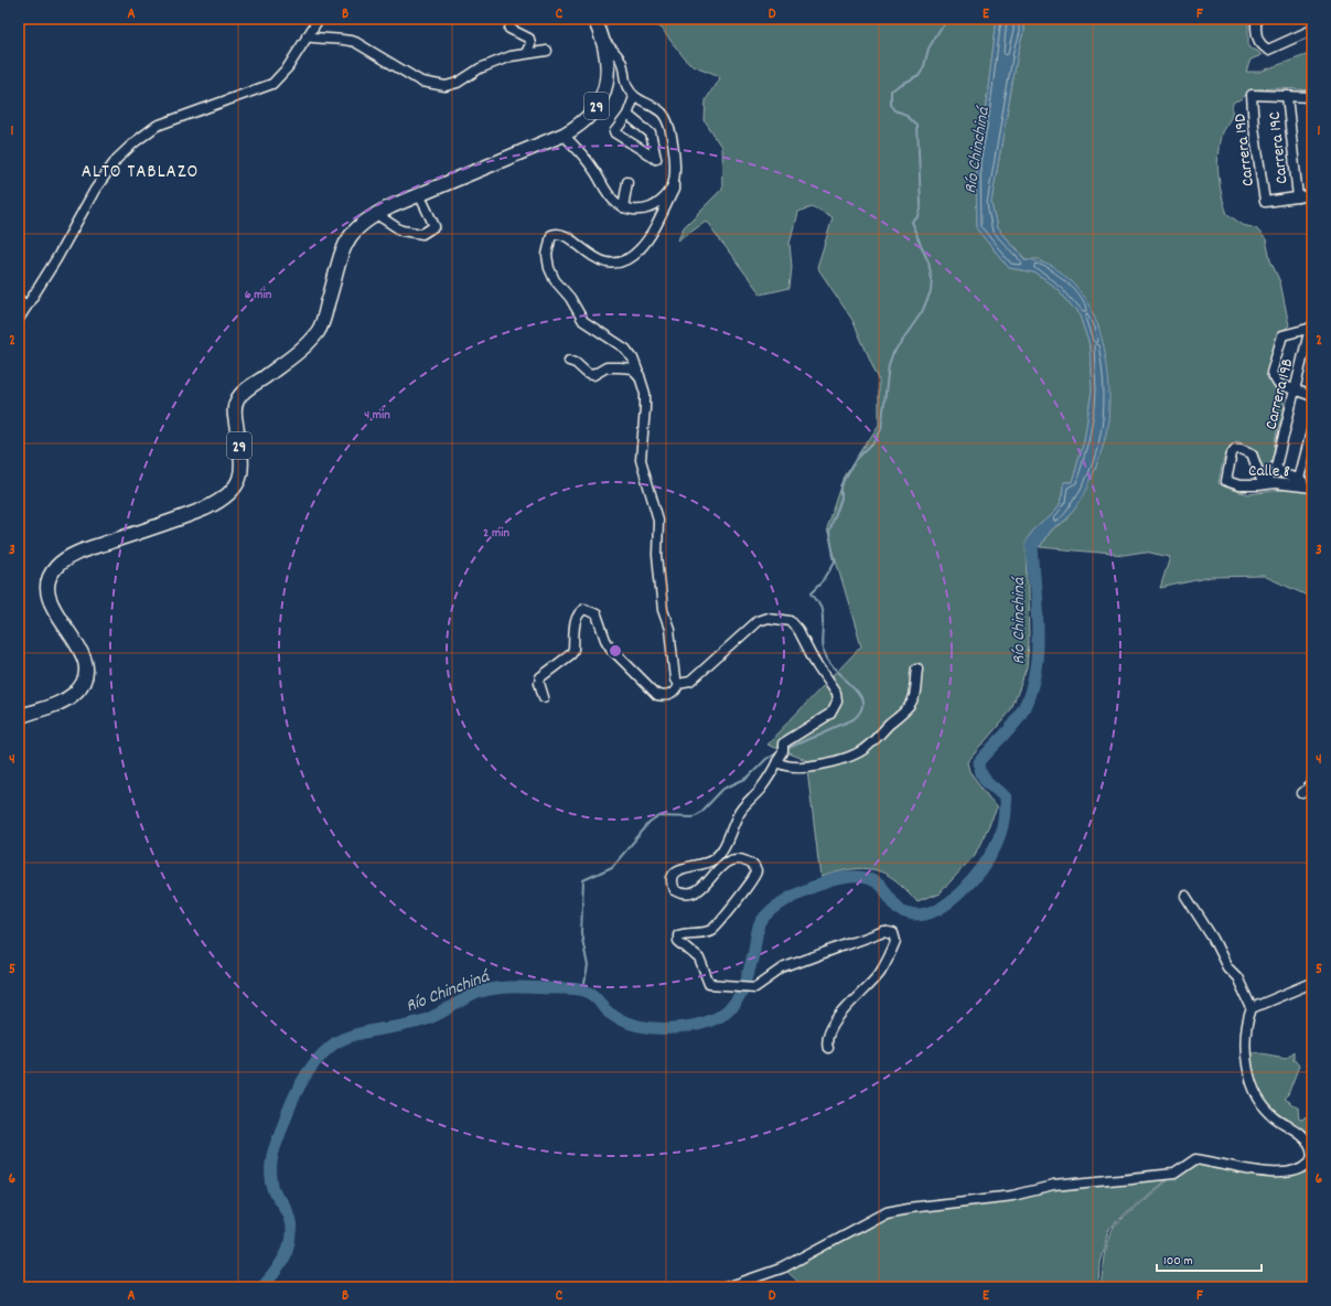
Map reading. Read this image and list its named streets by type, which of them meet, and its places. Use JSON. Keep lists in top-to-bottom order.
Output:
{
  "streets": {
    "main road": ["29"],
    "street": [
      "Carrera 19C",
      "Carrera 19D",
      "Carrera 19B",
      "Calle 8"
    ]
  },
  "crossings": [
    ["Carrera 19C", "Carrera 19D"]
  ],
  "districts": ["ALTO TABLAZO"],
  "water": ["Río Chinchiná"],
  "scale_bar": "100 m",
  "grid": {
    "columns": [
      "A",
      "B",
      "C",
      "D",
      "E",
      "F"
    ],
    "rows": [
      "1",
      "2",
      "3",
      "4",
      "5",
      "6"
    ]
  },
  "rings": ["6 min", "4 min", "2 min"]
}
